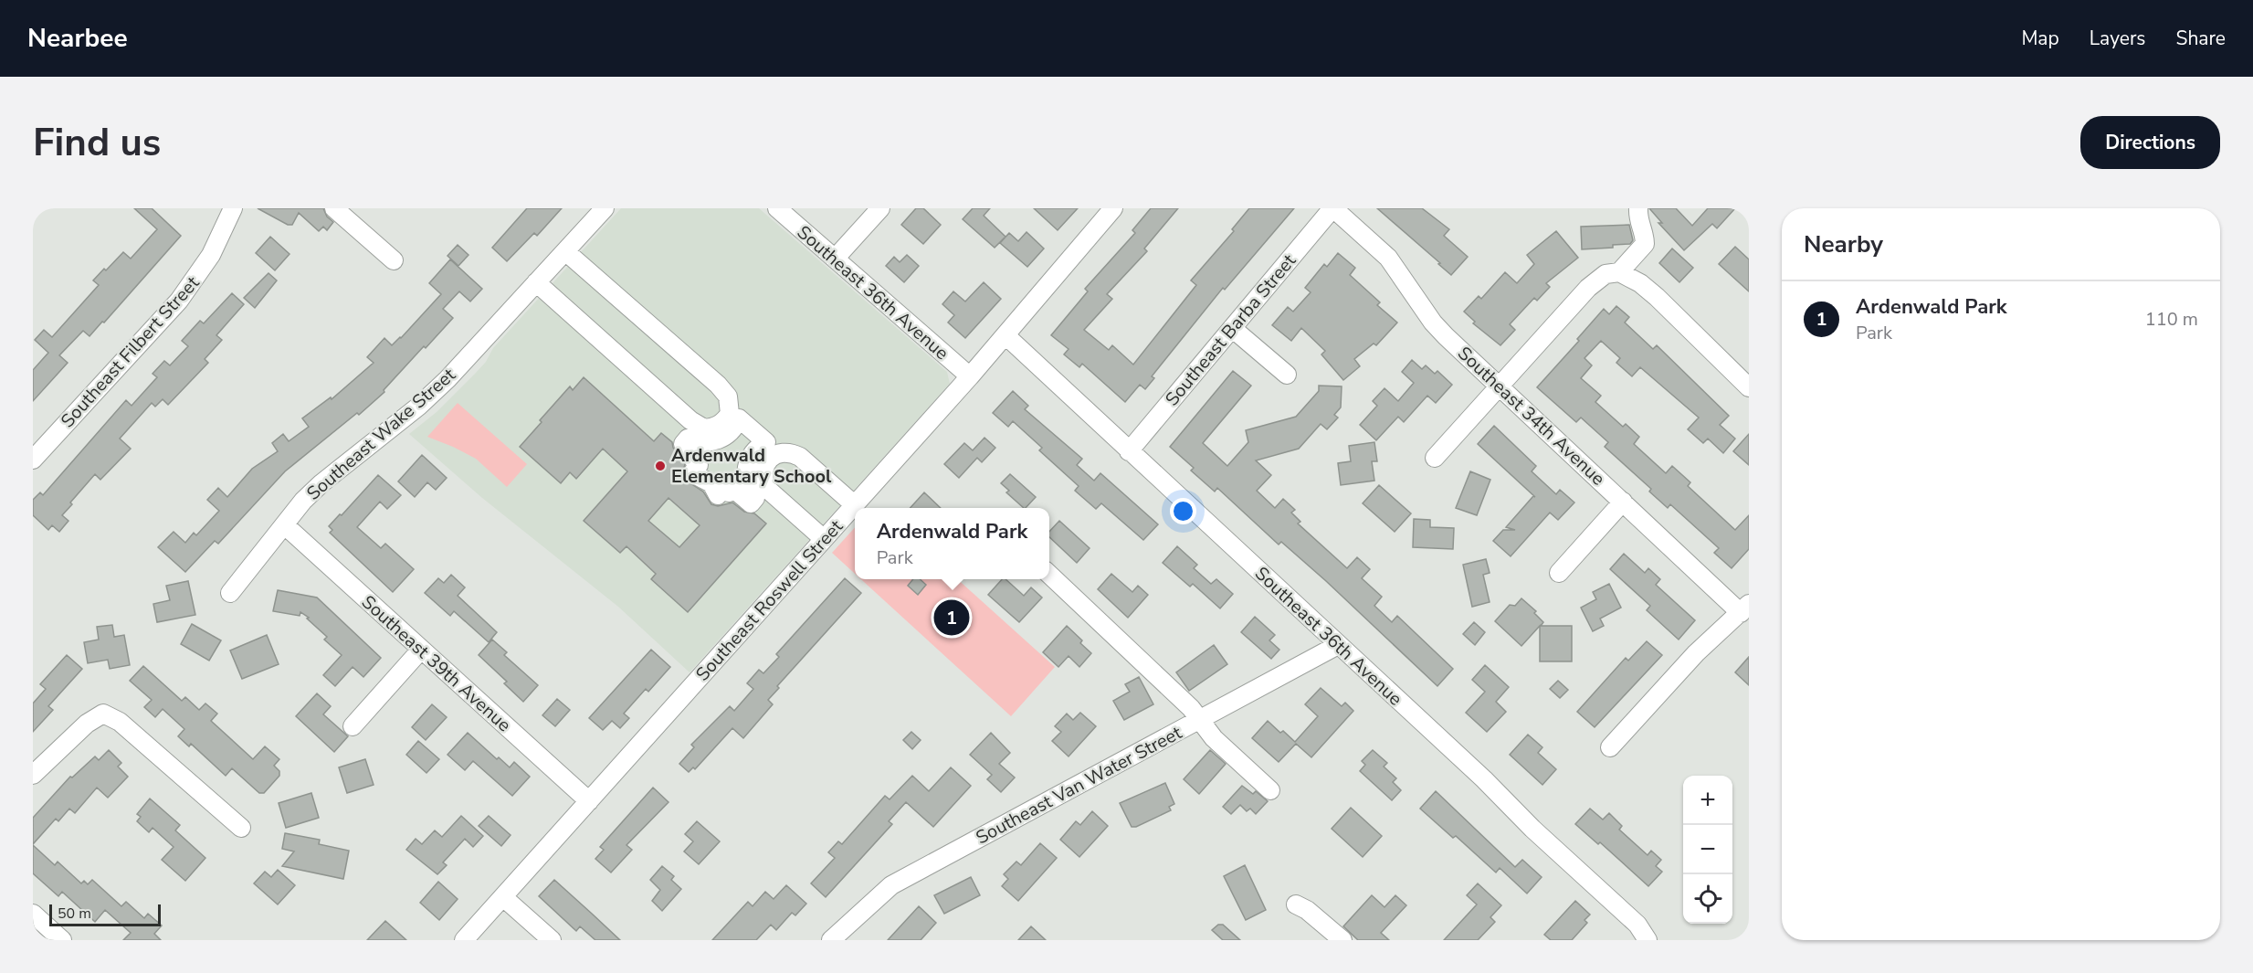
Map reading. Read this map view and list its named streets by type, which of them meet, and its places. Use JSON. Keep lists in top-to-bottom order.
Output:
{
  "streets": {
    "street": [
      "Southeast 36th Avenue",
      "Southeast Barba Street",
      "Southeast Filbert Street",
      "Southeast 34th Avenue",
      "Southeast Wake Street",
      "Southeast Roswell Street",
      "Southeast 39th Avenue",
      "Southeast Van Water Street"
    ]
  },
  "crossings": [
    ["Southeast 36th Avenue", "Southeast Barba Street"],
    ["Southeast 36th Avenue", "Southeast Roswell Street"],
    ["Southeast 36th Avenue", "Southeast Van Water Street"],
    ["Southeast Barba Street", "Southeast 34th Avenue"],
    ["Southeast Wake Street", "Southeast 39th Avenue"],
    ["Southeast Roswell Street", "Southeast 39th Avenue"]
  ],
  "places": ["Ardenwald Elementary School"],
  "scale_bar": "50 m",
  "page": {
    "header": "Nearbee",
    "nav": ["Map", "Layers", "Share"],
    "buttons": "Directions",
    "title": "Find us",
    "heading": "Nearby",
    "list": [
      {
        "mark": "1",
        "name": "Ardenwald Park",
        "note": "Park",
        "value": "110 m"
      }
    ],
    "popup": ["Ardenwald Park", "Park"],
    "pins": "1",
    "map_buttons": ["+", "−"],
    "scale": "50 m"
  }
}
